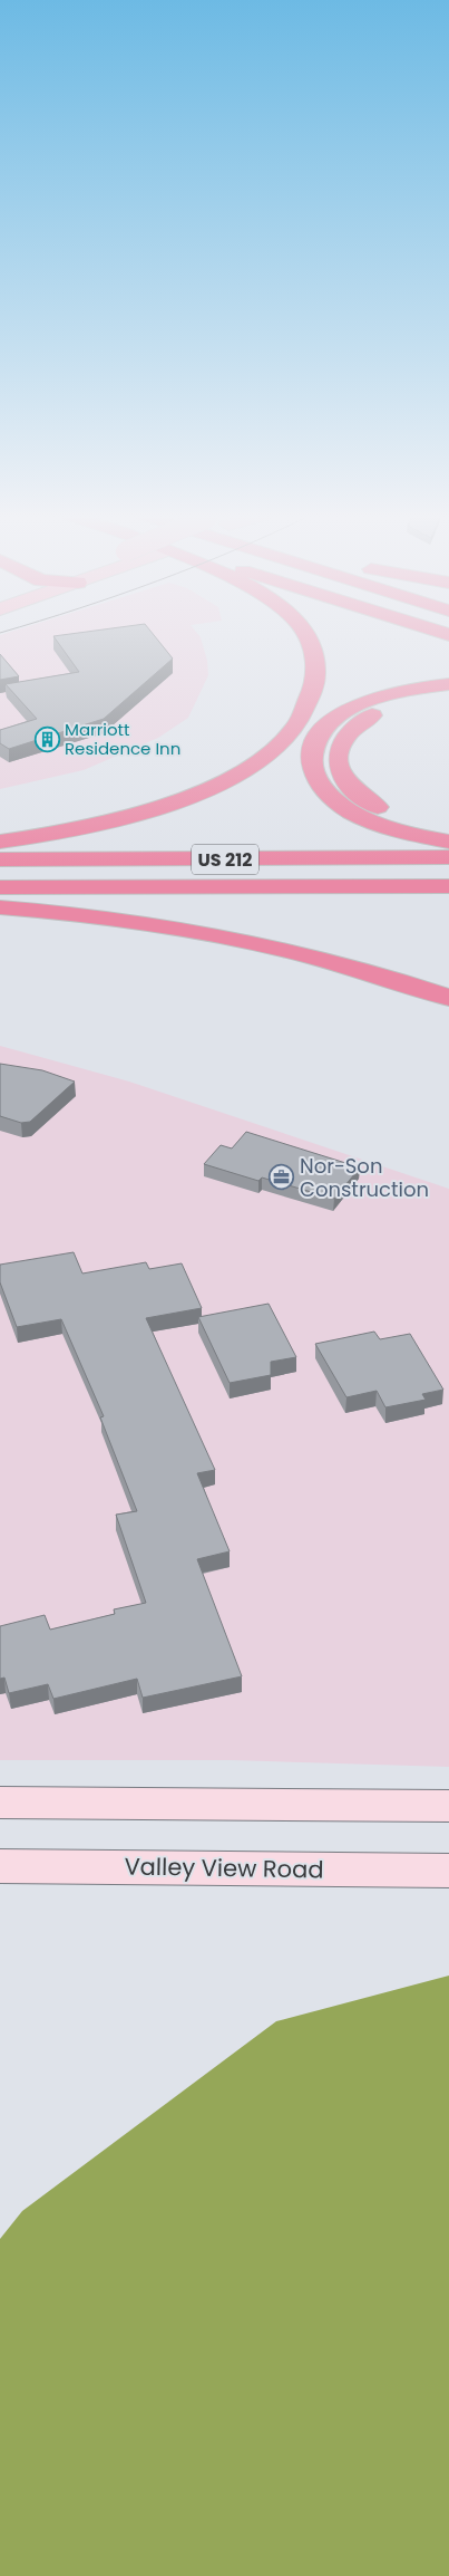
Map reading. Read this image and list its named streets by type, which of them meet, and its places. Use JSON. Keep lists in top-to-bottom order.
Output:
{
  "streets": {
    "highway": ["US 212"],
    "main road": ["Valley View Road"]
  },
  "places": {
    "building": ["Marriott Residence Inn"],
    "office": ["Nor-Son Construction"]
  }
}
